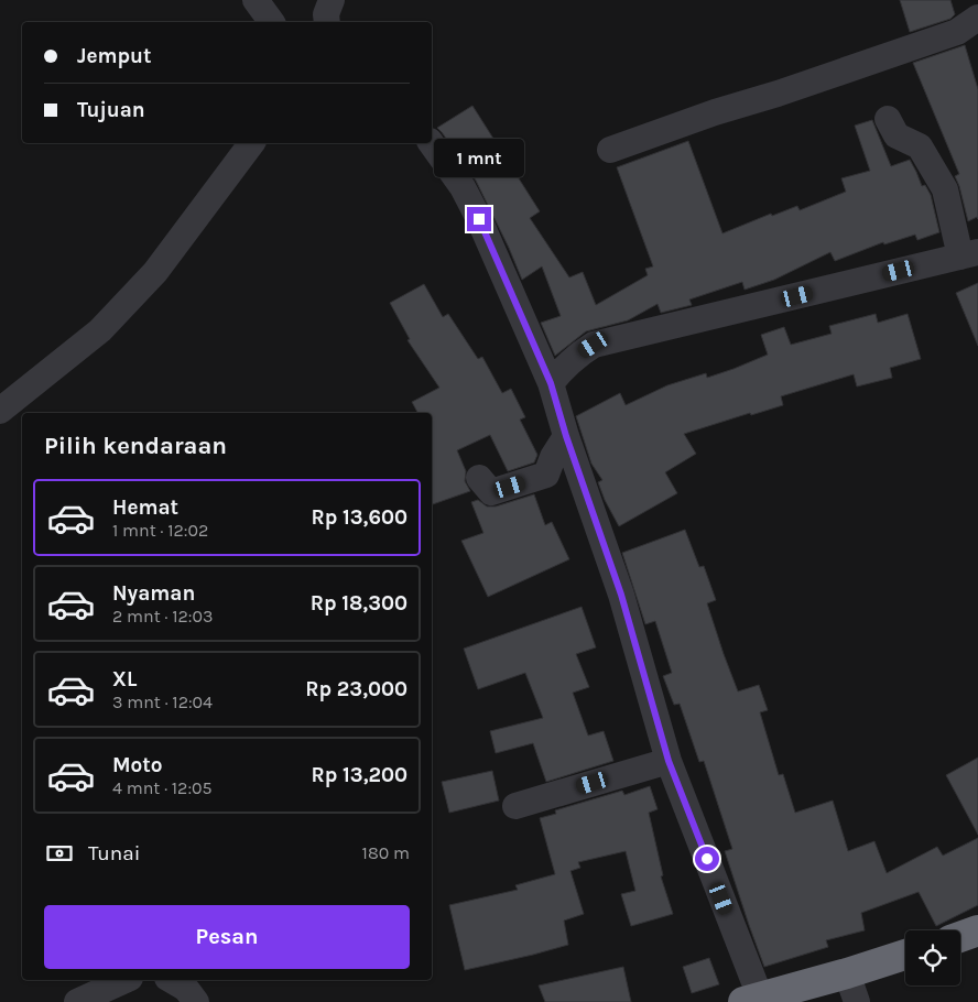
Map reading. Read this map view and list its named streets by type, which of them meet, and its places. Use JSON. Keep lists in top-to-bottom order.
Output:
{
  "page": {
    "banner": ["Jemput", "Tujuan"],
    "bubble": "1 mnt",
    "heading": "Pilih kendaraan",
    "list": [
      {
        "name": "Hemat",
        "note": "1 mnt · 12:02",
        "value": "Rp 13,600"
      },
      {
        "name": "Nyaman",
        "note": "2 mnt · 12:03",
        "value": "Rp 18,300"
      },
      {
        "name": "XL",
        "note": "3 mnt · 12:04",
        "value": "Rp 23,000"
      },
      {
        "name": "Moto",
        "note": "4 mnt · 12:05",
        "value": "Rp 13,200"
      }
    ],
    "pay": ["Tunai", "180 m"],
    "buttons": "Pesan"
  }
}
